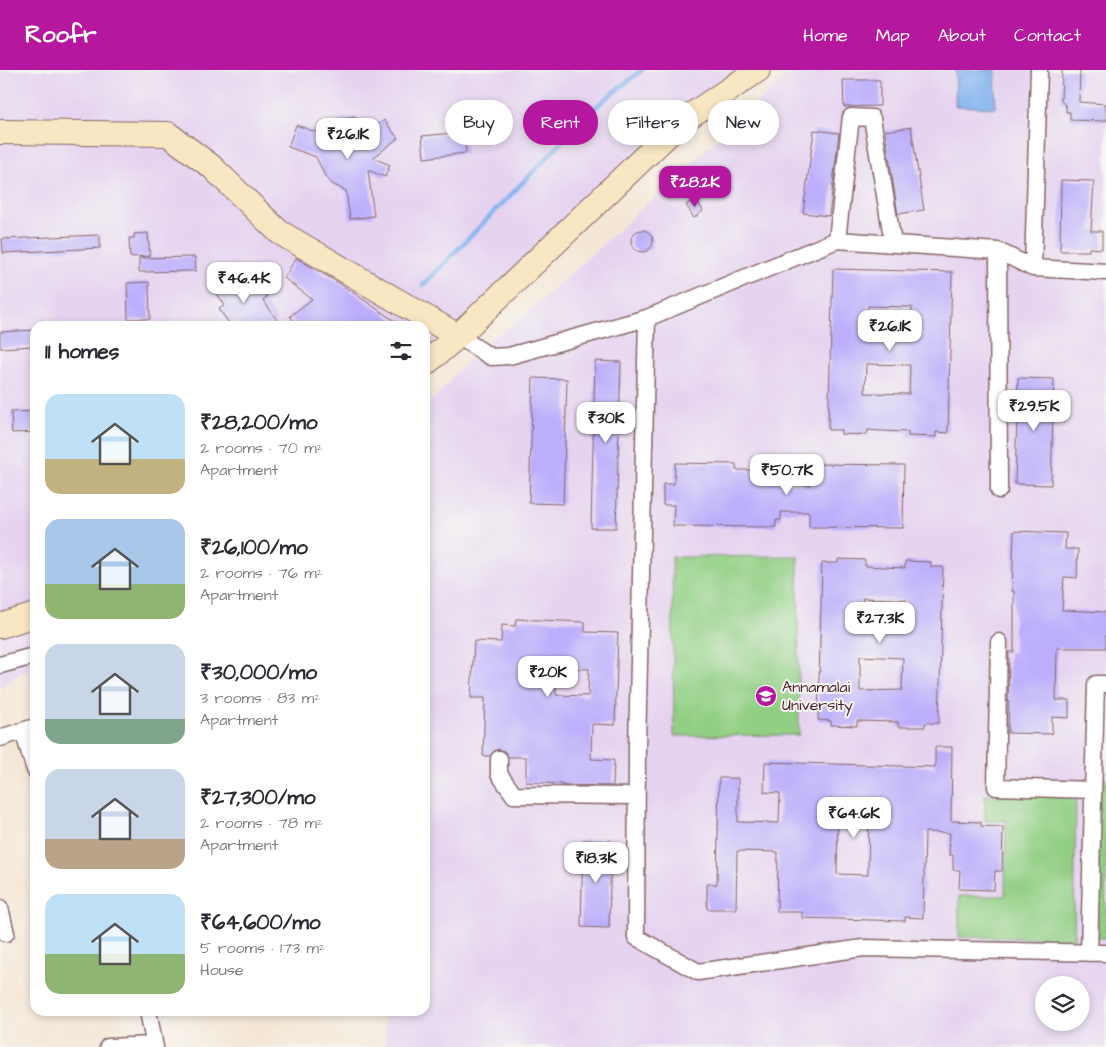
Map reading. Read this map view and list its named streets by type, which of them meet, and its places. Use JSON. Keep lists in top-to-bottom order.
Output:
{
  "places": {
    "school or university": ["Annamalai University"]
  },
  "page": {
    "header": "Roofr",
    "nav": [
      "Home",
      "Map",
      "About",
      "Contact"
    ],
    "chip": [
      "Buy",
      "Rent",
      "Filters",
      "New"
    ],
    "price": [
      "₹26.1K",
      "₹28.2K",
      "₹46.4K",
      "₹26.1K",
      "₹29.5K",
      "₹30K",
      "₹50.7K",
      "₹27.3K",
      "₹20K",
      "₹64.6K",
      "₹18.3K"
    ],
    "heading": "11 homes",
    "list": [
      {
        "name": "₹28,200/mo",
        "note": "2 rooms · 70 m² · Apartment"
      },
      {
        "name": "₹26,100/mo",
        "note": "2 rooms · 76 m² · Apartment"
      },
      {
        "name": "₹30,000/mo",
        "note": "3 rooms · 83 m² · Apartment"
      },
      {
        "name": "₹27,300/mo",
        "note": "2 rooms · 78 m² · Apartment"
      },
      {
        "name": "₹64,600/mo",
        "note": "5 rooms · 173 m² · House"
      }
    ]
  }
}
